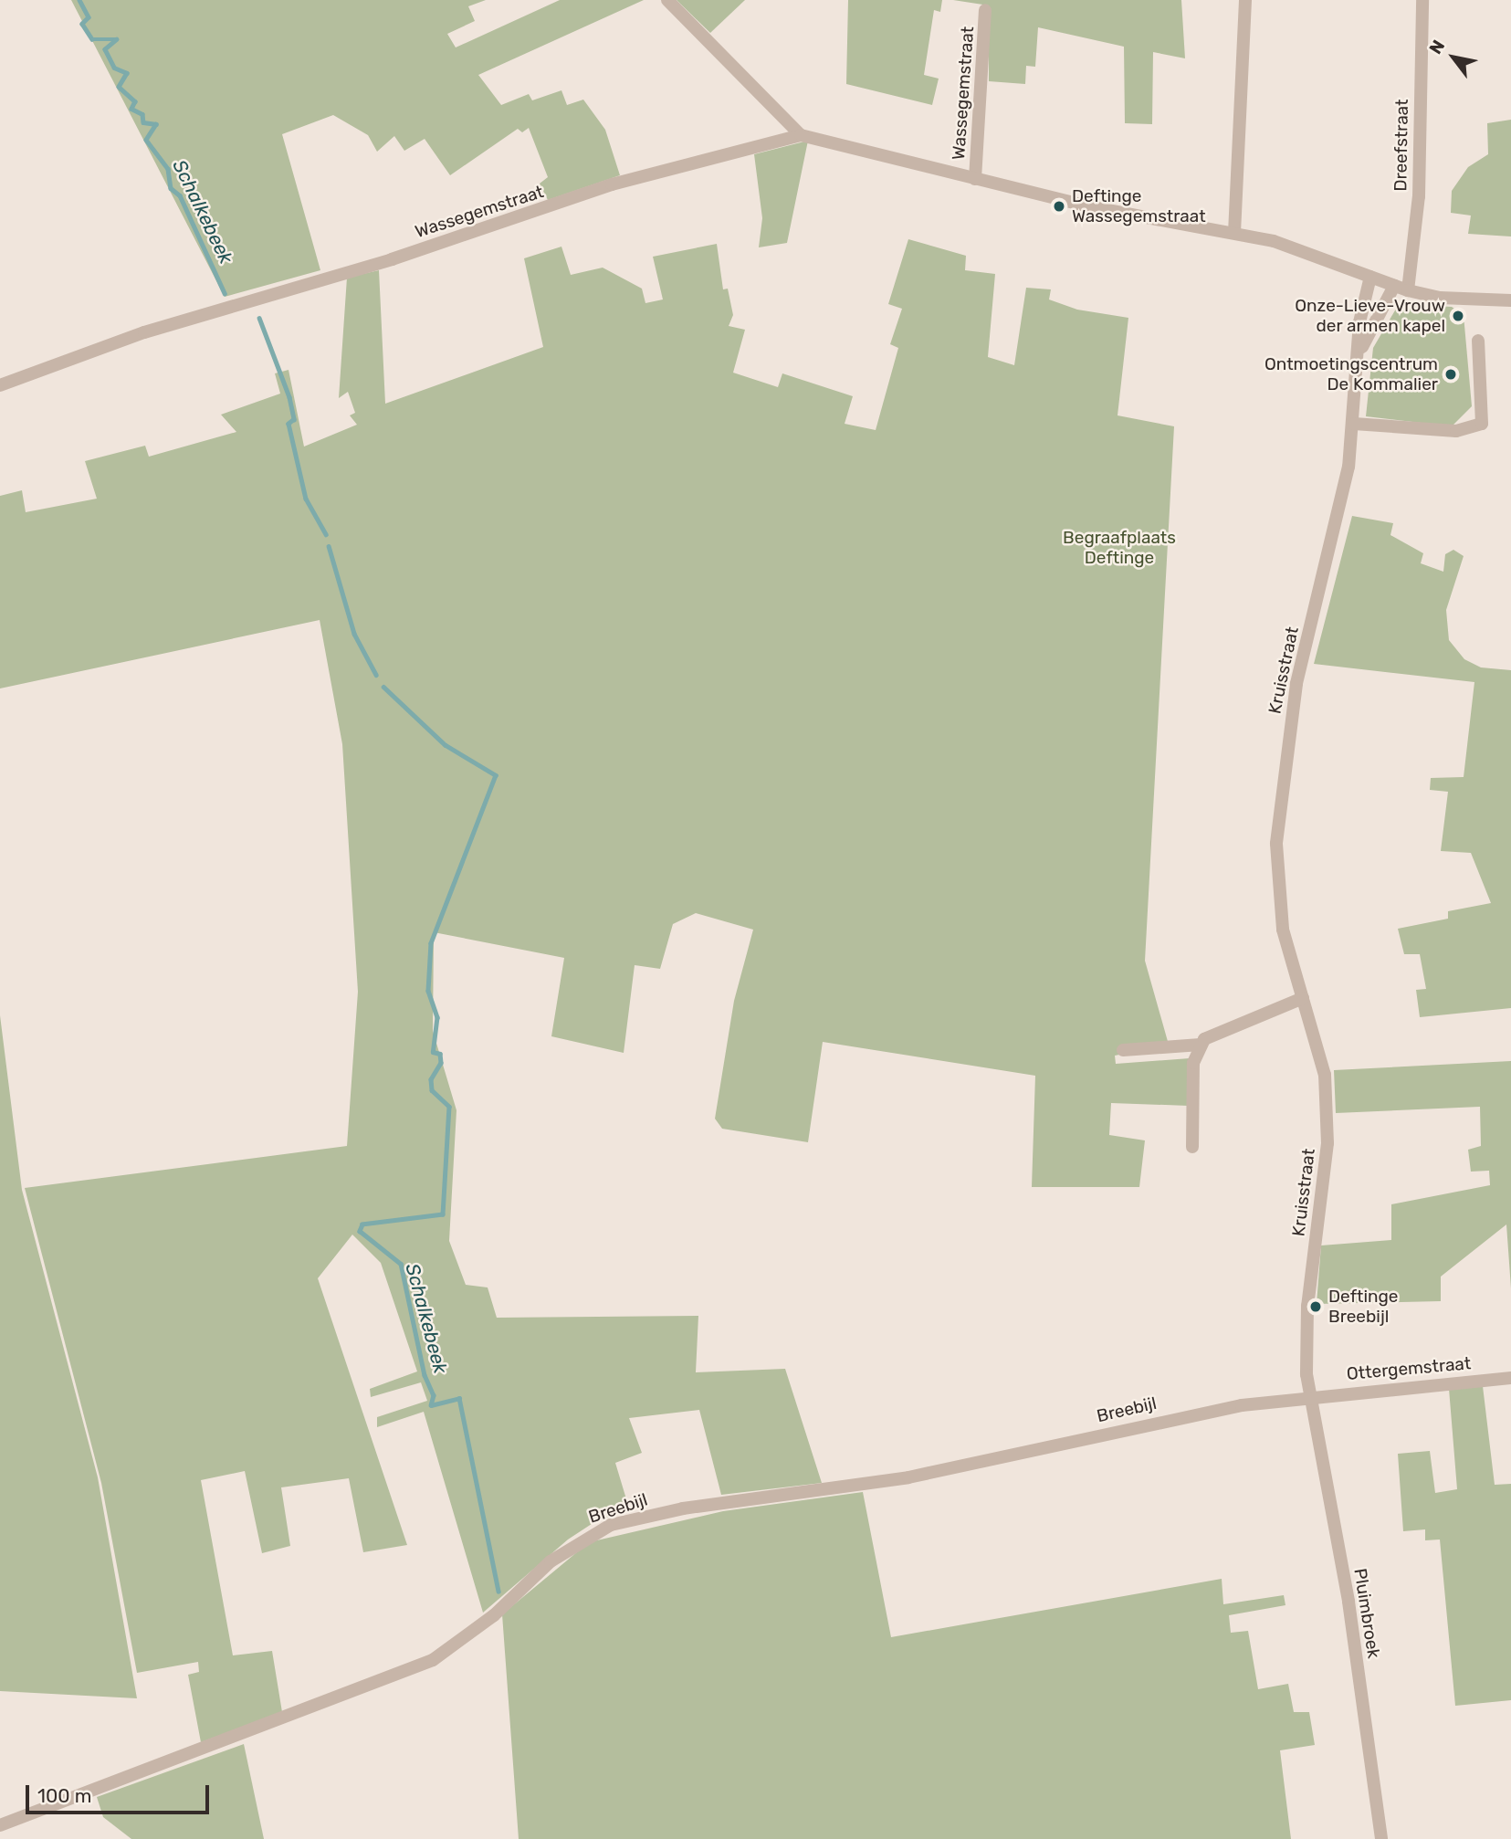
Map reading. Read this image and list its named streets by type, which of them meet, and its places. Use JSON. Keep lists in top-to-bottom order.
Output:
{
  "streets": {
    "street": [
      "Wassegemstraat",
      "Dreefstraat",
      "Kruisstraat",
      "Ottergemstraat",
      "Breebijl",
      "Pluimbroek"
    ]
  },
  "crossings": [
    ["Wassegemstraat", "Dreefstraat"],
    ["Wassegemstraat", "Kruisstraat"],
    ["Kruisstraat", "Ottergemstraat"],
    ["Kruisstraat", "Breebijl"],
    ["Kruisstraat", "Pluimbroek"],
    ["Ottergemstraat", "Breebijl"],
    ["Ottergemstraat", "Pluimbroek"],
    ["Breebijl", "Pluimbroek"]
  ],
  "water": ["Schalkebeek"],
  "parks": ["Begraafplaats Deftinge"],
  "places": [
    "Deftinge Wassegemstraat",
    "Onze-Lieve-Vrouw der armen kapel",
    "Ontmoetingscentrum De Kommalier",
    "Deftinge Breebijl"
  ],
  "scale_bar": "100 m",
  "north": "top left"
}
